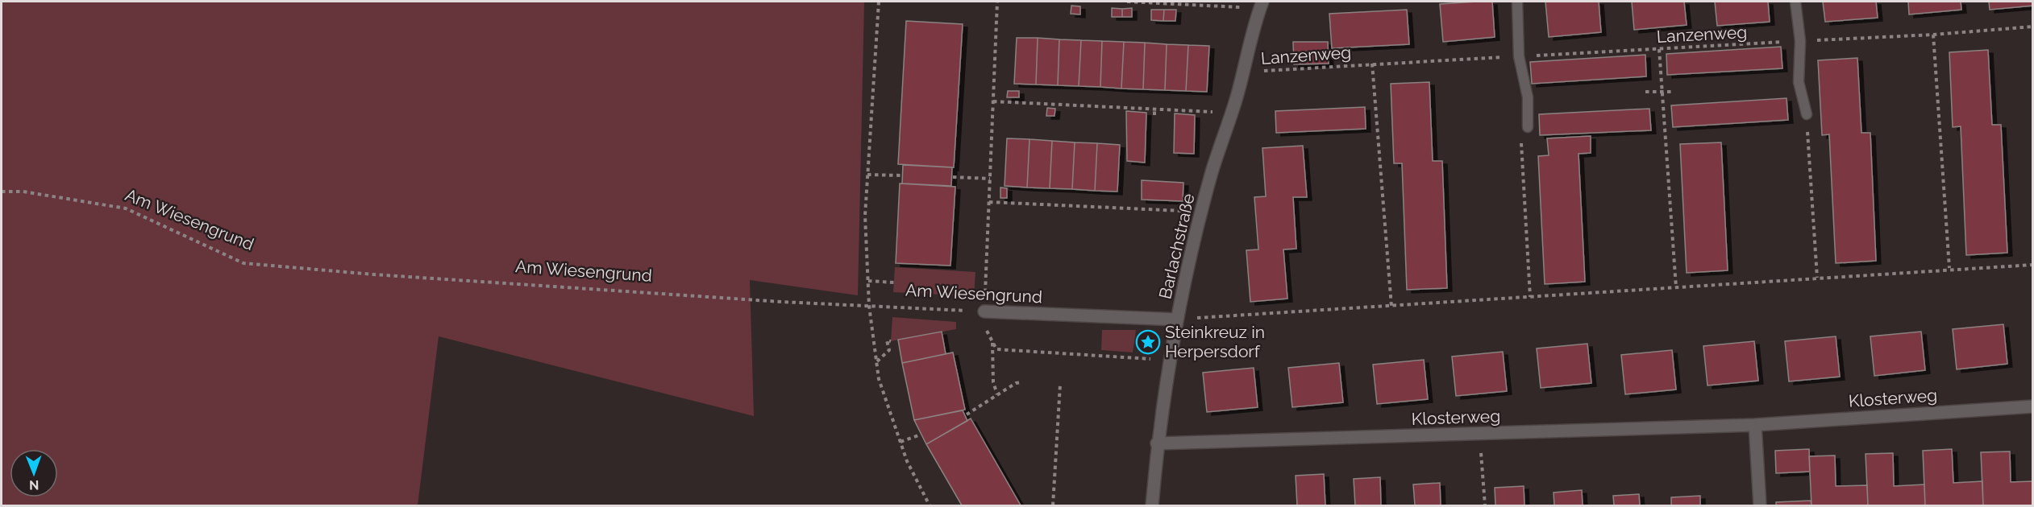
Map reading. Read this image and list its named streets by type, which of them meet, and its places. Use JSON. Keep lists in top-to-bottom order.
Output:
{
  "streets": {
    "street": ["Am Wiesengrund", "Barlachstraße", "Klosterweg"],
    "path": ["Lanzenweg"]
  },
  "crossings": [
    ["Lanzenweg", "Barlachstraße"],
    ["Am Wiesengrund", "Barlachstraße"],
    ["Barlachstraße", "Klosterweg"]
  ],
  "places": {
    "place": ["Steinkreuz in Herpersdorf"]
  },
  "north": "bottom"
}
